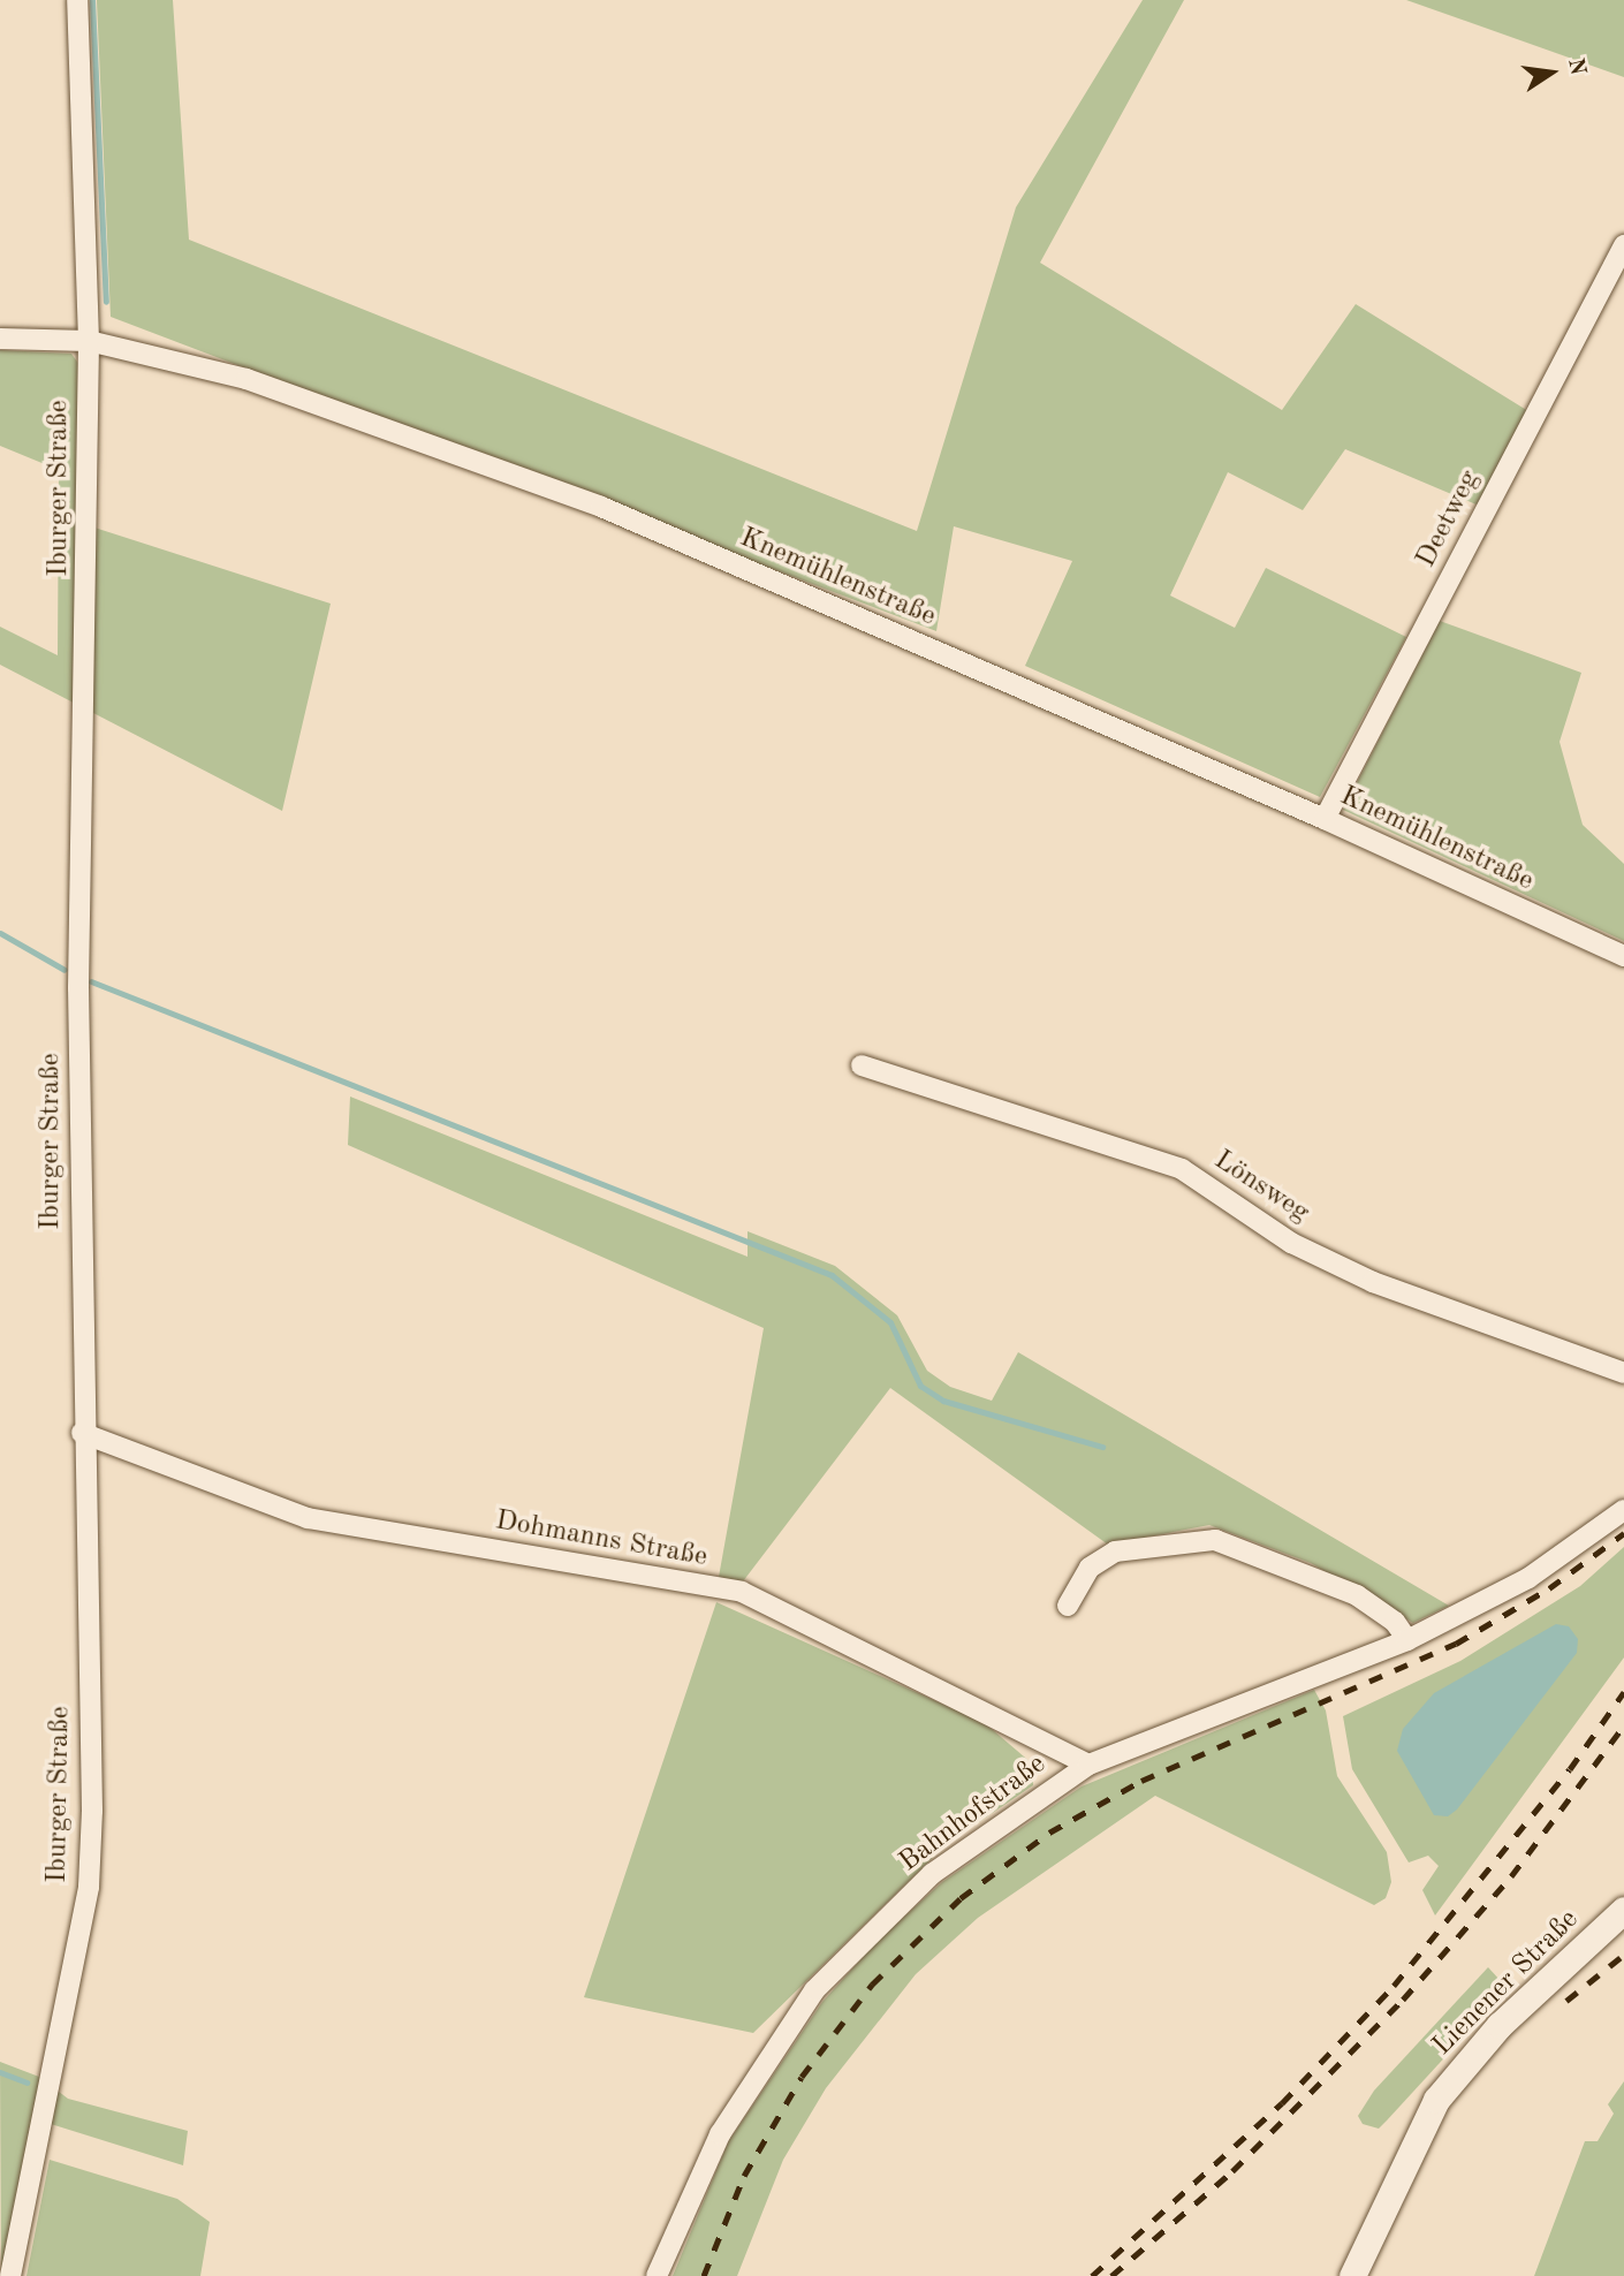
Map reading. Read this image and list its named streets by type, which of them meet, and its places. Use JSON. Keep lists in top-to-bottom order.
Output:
{
  "streets": {
    "street": [
      "Iburger Straße",
      "Deetweg",
      "Knemühlenstraße",
      "Lönsweg",
      "Dohmanns Straße",
      "Bahnhofstraße",
      "Lienener Straße"
    ]
  },
  "crossings": [
    ["Iburger Straße", "Knemühlenstraße"],
    ["Iburger Straße", "Dohmanns Straße"],
    ["Deetweg", "Knemühlenstraße"],
    ["Dohmanns Straße", "Bahnhofstraße"]
  ],
  "north": "right"
}
